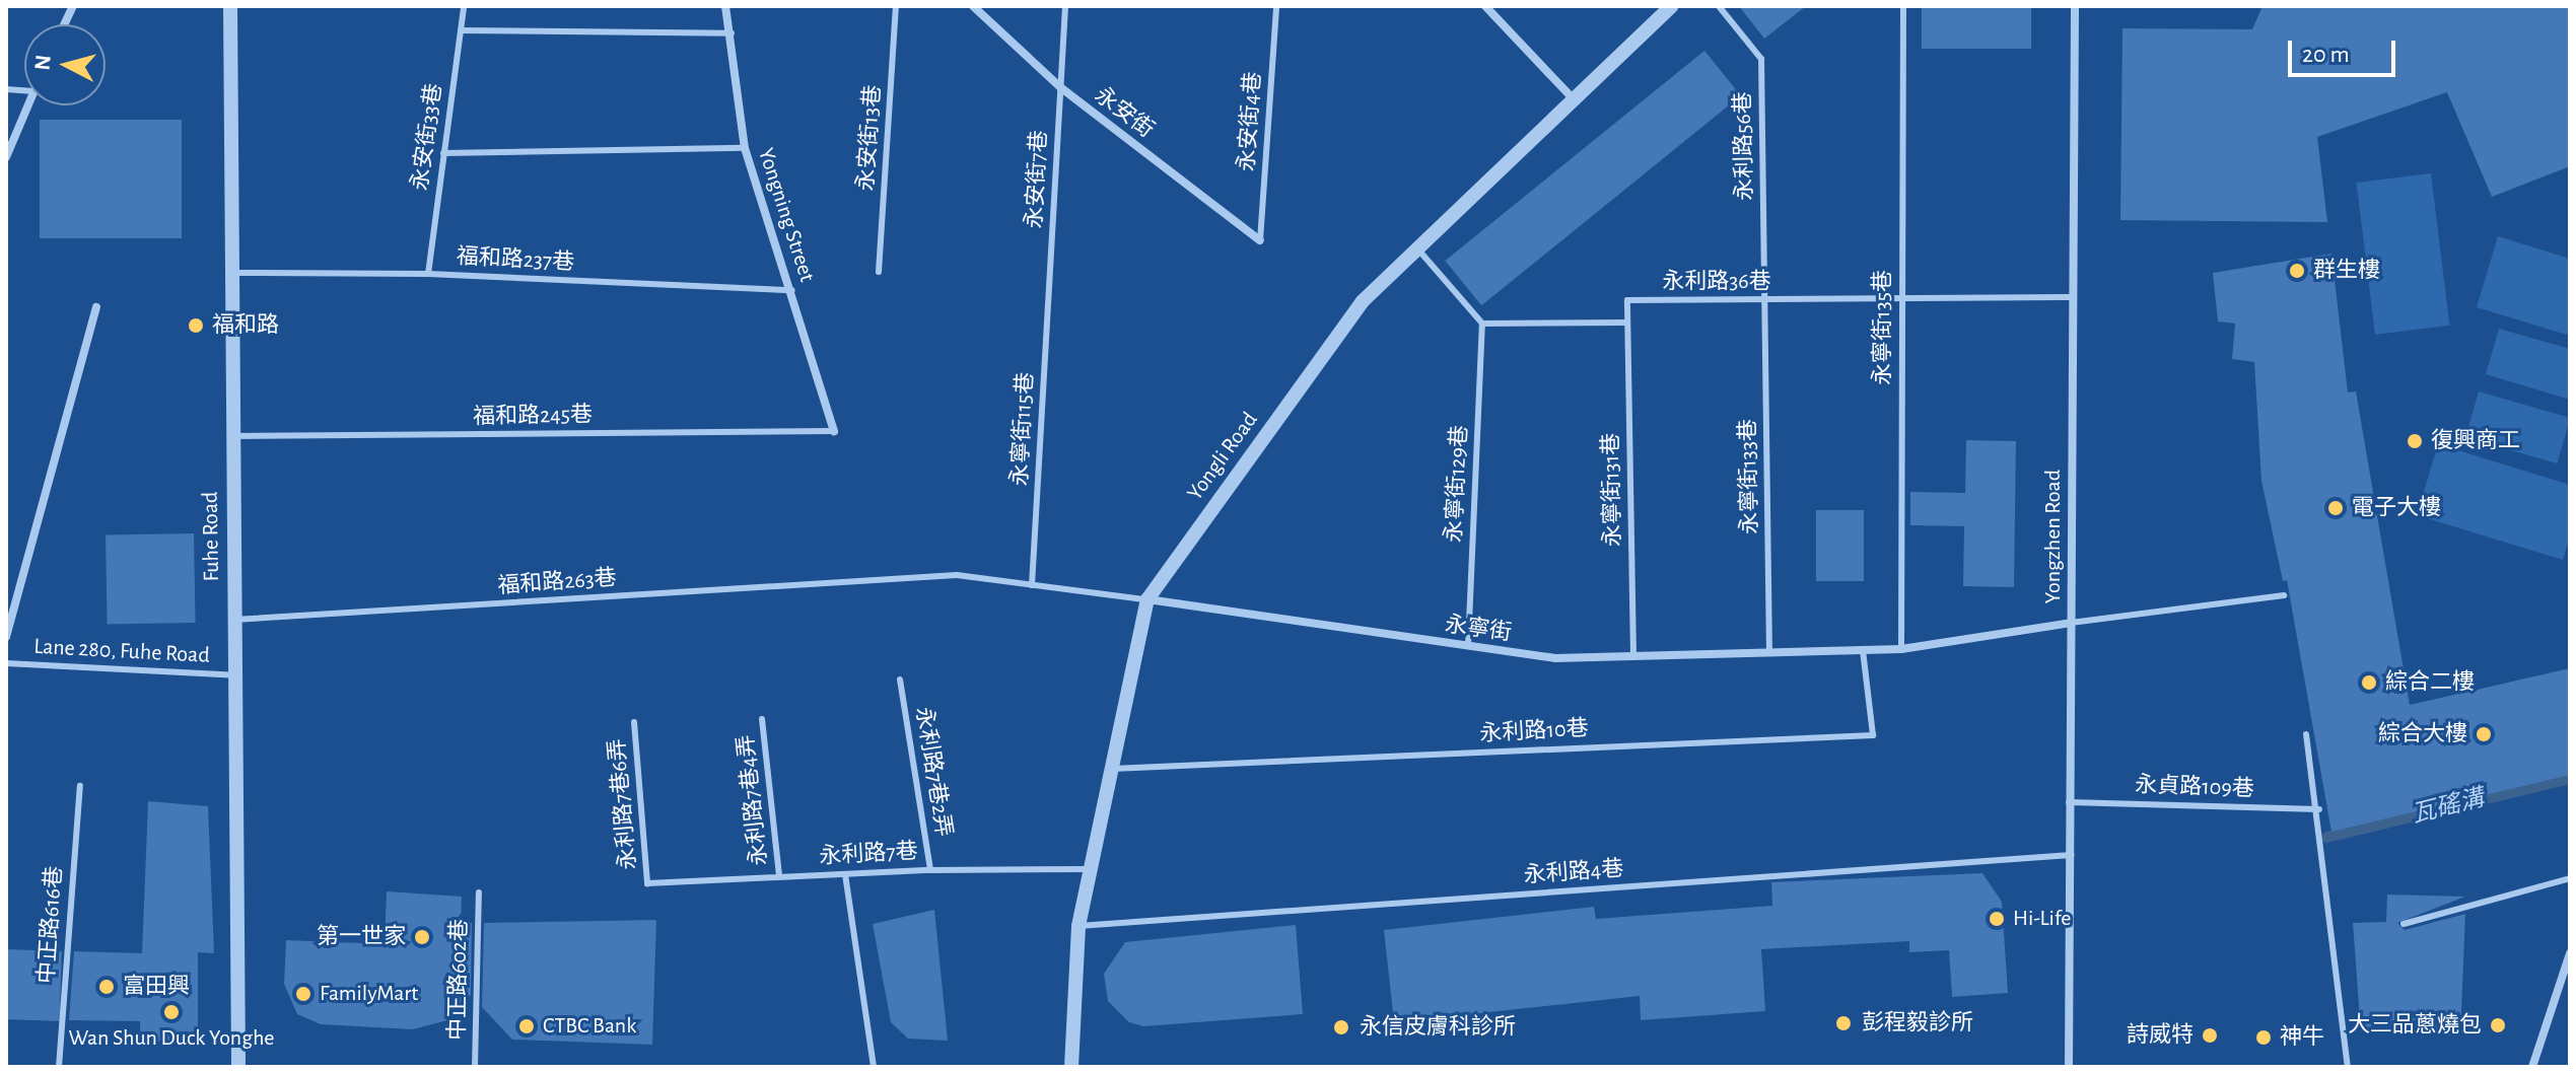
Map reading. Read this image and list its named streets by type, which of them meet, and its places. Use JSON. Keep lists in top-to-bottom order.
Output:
{
  "streets": {
    "street": [
      "永安街",
      "Yongning Street",
      "Yongli Road",
      "Fuhe Road",
      "Yongzhen Road",
      "永寧街"
    ],
    "lane": [
      "永安街4巷",
      "永安街33巷",
      "永安街13巷",
      "永利路56巷",
      "永安街7巷",
      "福和路237巷",
      "永利路36巷",
      "永寧街135巷",
      "福和路245巷",
      "永寧街115巷",
      "永寧街133巷",
      "永寧街129巷",
      "永寧街131巷",
      "福和路263巷",
      "Lane 280, Fuhe Road",
      "永利路10巷",
      "永利路7巷2弄",
      "永貞路109巷",
      "永利路7巷4弄",
      "永利路7巷6弄",
      "永利路7巷",
      "永利路4巷",
      "中正路616巷",
      "中正路602巷"
    ]
  },
  "crossings": [
    ["永安街", "永安街4巷"],
    ["永安街", "永安街7巷"],
    ["永安街33巷", "福和路237巷"],
    ["永利路56巷", "永利路36巷"],
    ["永利路56巷", "永寧街133巷"],
    ["永安街7巷", "永寧街115巷"],
    ["Yongning Street", "福和路237巷"],
    ["Yongning Street", "福和路245巷"],
    ["福和路237巷", "Fuhe Road"],
    ["永利路36巷", "永寧街135巷"],
    ["永利路36巷", "永寧街133巷"],
    ["永利路36巷", "永寧街131巷"],
    ["永利路36巷", "Yongzhen Road"],
    ["永寧街135巷", "永寧街"],
    ["福和路245巷", "Fuhe Road"],
    ["永寧街115巷", "永寧街"],
    ["Yongli Road", "永寧街"],
    ["Yongli Road", "永利路10巷"],
    ["Yongli Road", "永利路7巷"],
    ["Yongli Road", "永利路4巷"],
    ["永寧街133巷", "永寧街"],
    ["永寧街129巷", "永寧街"],
    ["永寧街131巷", "永寧街"],
    ["Fuhe Road", "福和路263巷"],
    ["Fuhe Road", "Lane 280, Fuhe Road"],
    ["Yongzhen Road", "永寧街"],
    ["Yongzhen Road", "永貞路109巷"],
    ["Yongzhen Road", "永利路4巷"],
    ["福和路263巷", "永寧街"],
    ["永寧街", "永利路10巷"],
    ["永利路7巷2弄", "永利路7巷"],
    ["永利路7巷4弄", "永利路7巷"],
    ["永利路7巷6弄", "永利路7巷"]
  ],
  "water": ["瓦磘溝"],
  "places": [
    "群生樓",
    "福和路",
    "復興商工",
    "電子大樓",
    "綜合二樓",
    "綜合大樓",
    "Hi-Life",
    "第一世家",
    "富田興",
    "FamilyMart",
    "Wan Shun Duck Yonghe",
    "彭程毅診所",
    "大三品蔥燒包",
    "CTBC Bank",
    "永信皮膚科診所",
    "詩威特",
    "神牛"
  ],
  "scale_bar": "20 m",
  "north": "left"
}
